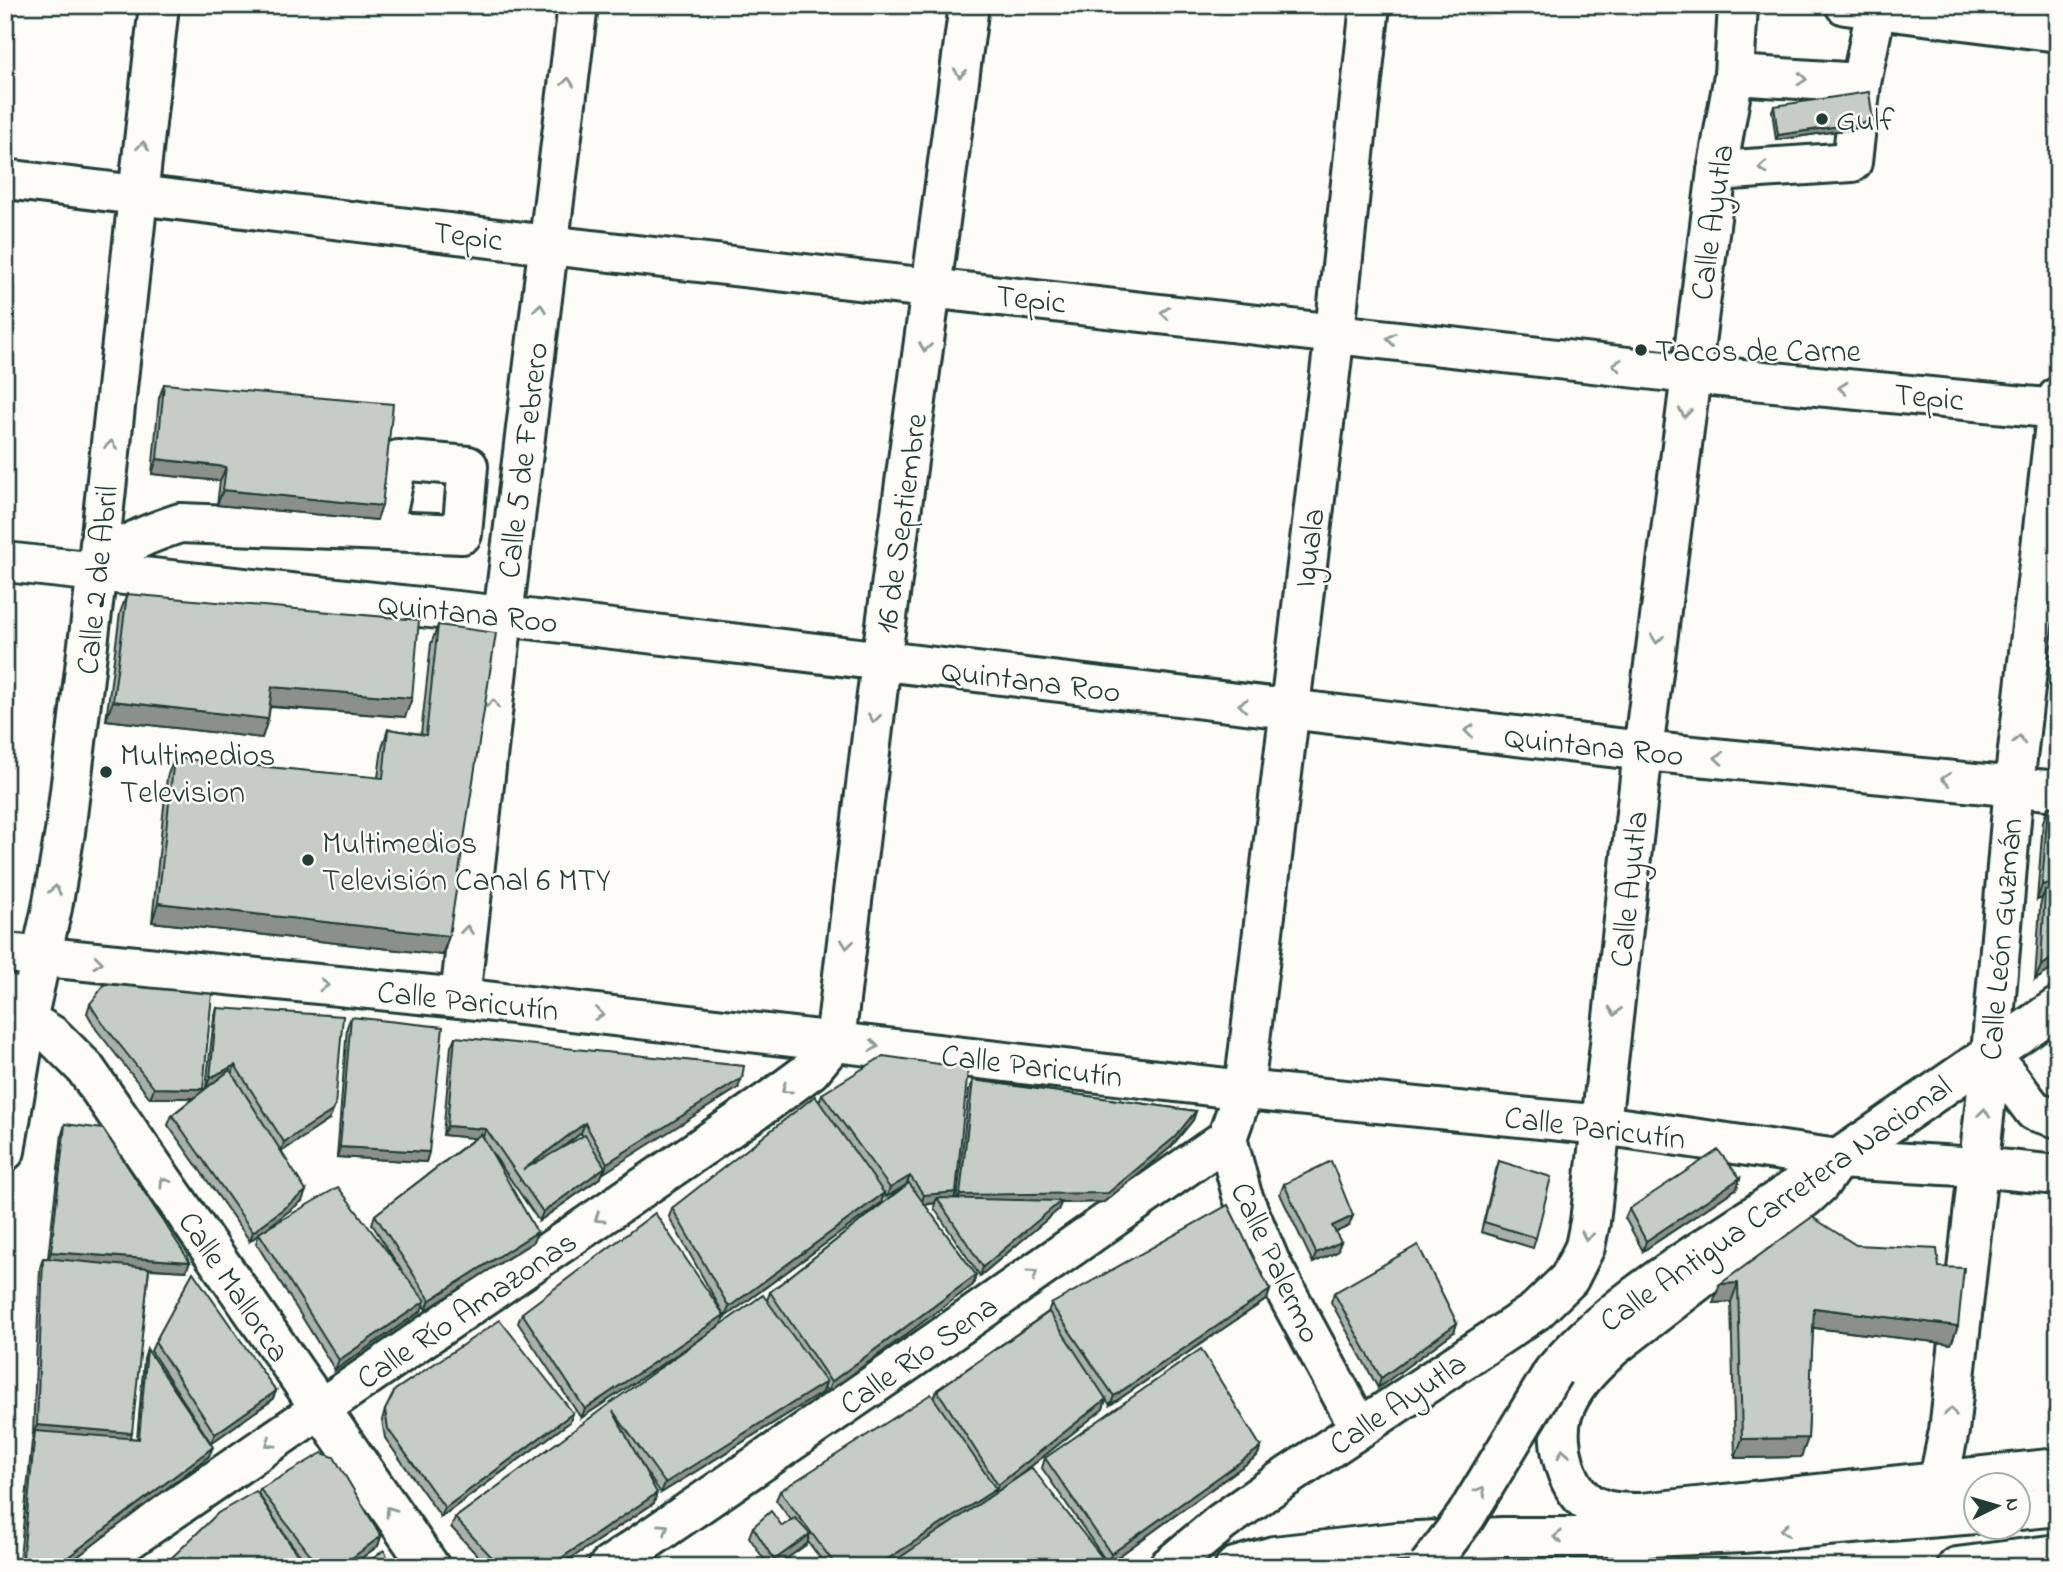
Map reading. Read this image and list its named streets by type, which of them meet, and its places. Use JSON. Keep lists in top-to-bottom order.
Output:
{
  "streets": {
    "main road": [
      "Calle Ayutla",
      "Tepic",
      "Calle 5 de Febrero",
      "16 de Septiembre",
      "Iguala",
      "Calle 2 de Abril",
      "Quintana Roo",
      "Calle León Guzmán",
      "Calle Paricutín",
      "Calle Antigua Carretera Nacional",
      "Calle Palermo",
      "Calle Mallorca",
      "Calle Río Amazonas",
      "Calle Río Sena"
    ]
  },
  "crossings": [
    ["Calle Ayutla", "Tepic"],
    ["Calle Ayutla", "Quintana Roo"],
    ["Calle Ayutla", "Calle Paricutín"],
    ["Calle Ayutla", "Calle Palermo"],
    ["Tepic", "Calle 5 de Febrero"],
    ["Tepic", "16 de Septiembre"],
    ["Tepic", "Iguala"],
    ["Tepic", "Calle 2 de Abril"],
    ["Tepic", "Calle León Guzmán"],
    ["Calle 5 de Febrero", "Quintana Roo"],
    ["Calle 5 de Febrero", "Calle Paricutín"],
    ["16 de Septiembre", "Quintana Roo"],
    ["16 de Septiembre", "Calle Paricutín"],
    ["16 de Septiembre", "Calle Río Amazonas"],
    ["Iguala", "Quintana Roo"],
    ["Iguala", "Calle Paricutín"],
    ["Calle 2 de Abril", "Quintana Roo"],
    ["Calle 2 de Abril", "Calle Paricutín"],
    ["Calle 2 de Abril", "Calle Mallorca"],
    ["Quintana Roo", "Calle León Guzmán"],
    ["Calle León Guzmán", "Calle Paricutín"],
    ["Calle León Guzmán", "Calle Antigua Carretera Nacional"],
    ["Calle Paricutín", "Calle Antigua Carretera Nacional"],
    ["Calle Paricutín", "Calle Río Amazonas"],
    ["Calle Palermo", "Calle Río Sena"],
    ["Calle Mallorca", "Calle Río Amazonas"]
  ],
  "one_way": [
    "Calle Ayutla",
    "Tepic",
    "Calle 5 de Febrero",
    "16 de Septiembre",
    "Calle 2 de Abril",
    "Quintana Roo",
    "Calle León Guzmán",
    "Calle Paricutín",
    "Calle Antigua Carretera Nacional",
    "Calle Mallorca",
    "Calle Río Amazonas",
    "Calle Río Sena"
  ],
  "places": [
    "Gulf",
    "Tacos de Carne",
    "Multimedios Television",
    "Multimedios Televisión Canal 6 MTY"
  ],
  "north": "right"
}
